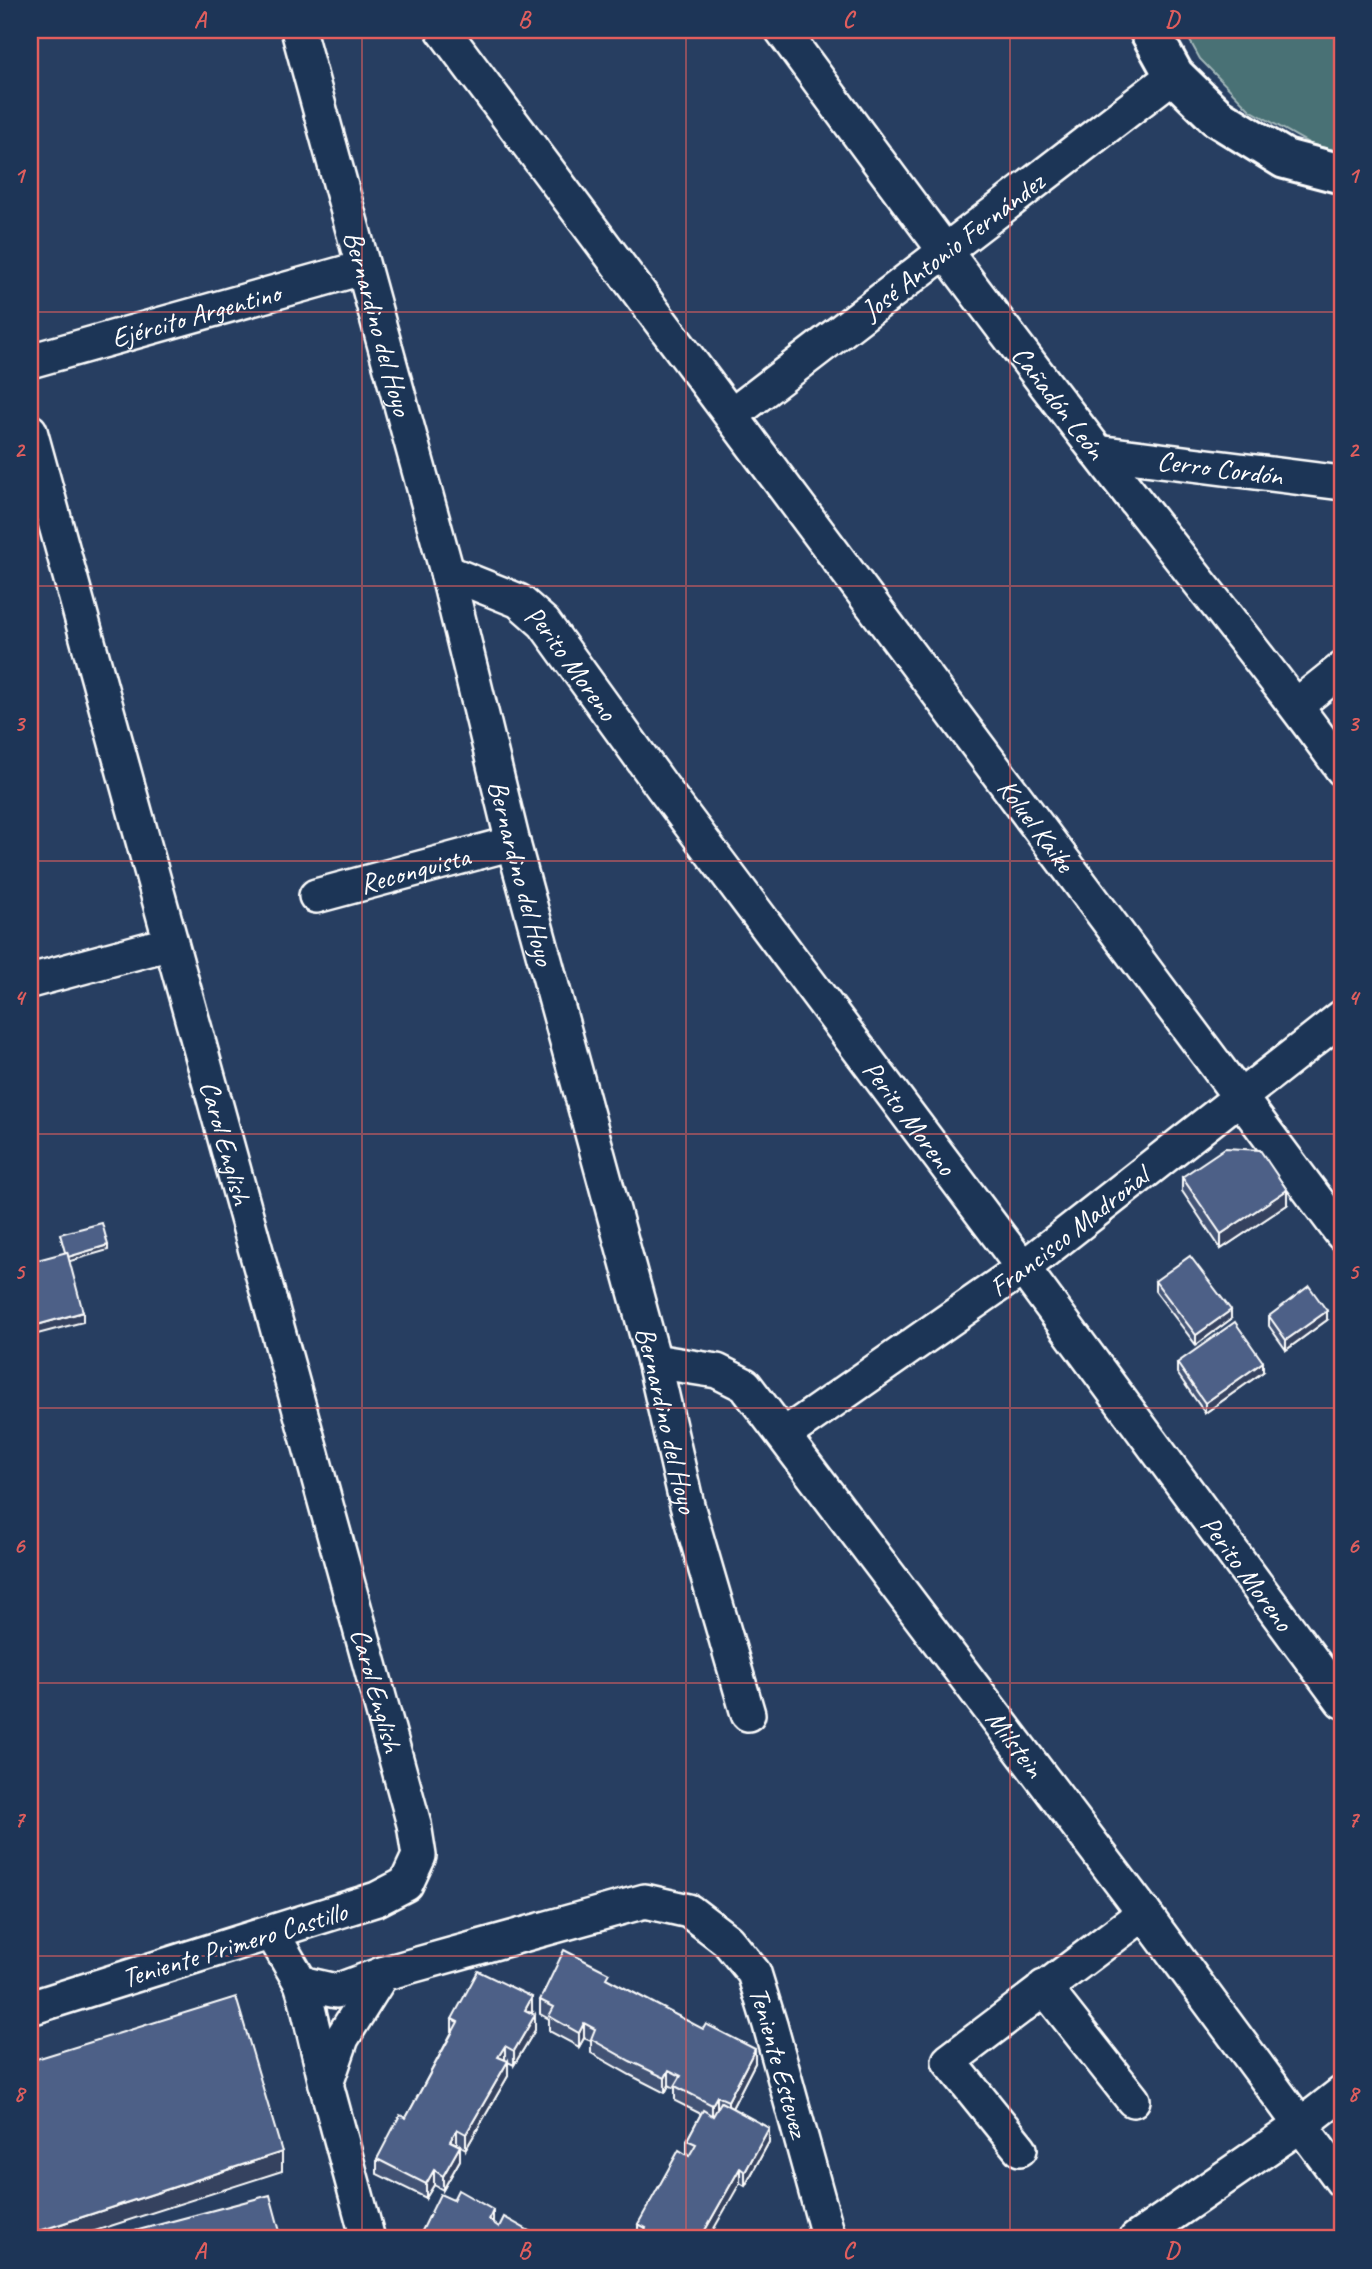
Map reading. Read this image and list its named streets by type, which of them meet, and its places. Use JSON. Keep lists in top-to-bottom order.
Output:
{
  "streets": {
    "street": [
      "José Antonio Fernández",
      "Ejército Argentino",
      "Bernardino del Hoyo",
      "Cañadón León",
      "Cerro Cordón",
      "Perito Moreno",
      "Koluel Kaike",
      "Reconquista",
      "Carol English",
      "Francisco Madroñal",
      "Milstein",
      "Teniente Primero Castillo",
      "Teniente Estevez"
    ]
  },
  "crossings": [
    ["José Antonio Fernández", "Cañadón León"],
    ["José Antonio Fernández", "Koluel Kaike"],
    ["Ejército Argentino", "Bernardino del Hoyo"],
    ["Bernardino del Hoyo", "Perito Moreno"],
    ["Bernardino del Hoyo", "Reconquista"],
    ["Bernardino del Hoyo", "Milstein"],
    ["Cañadón León", "Cerro Cordón"],
    ["Perito Moreno", "Francisco Madroñal"],
    ["Koluel Kaike", "Francisco Madroñal"],
    ["Carol English", "Teniente Primero Castillo"],
    ["Francisco Madroñal", "Milstein"]
  ],
  "grid": {
    "columns": [
      "A",
      "B",
      "C",
      "D"
    ],
    "rows": [
      "1",
      "2",
      "3",
      "4",
      "5",
      "6",
      "7",
      "8"
    ]
  }
}
